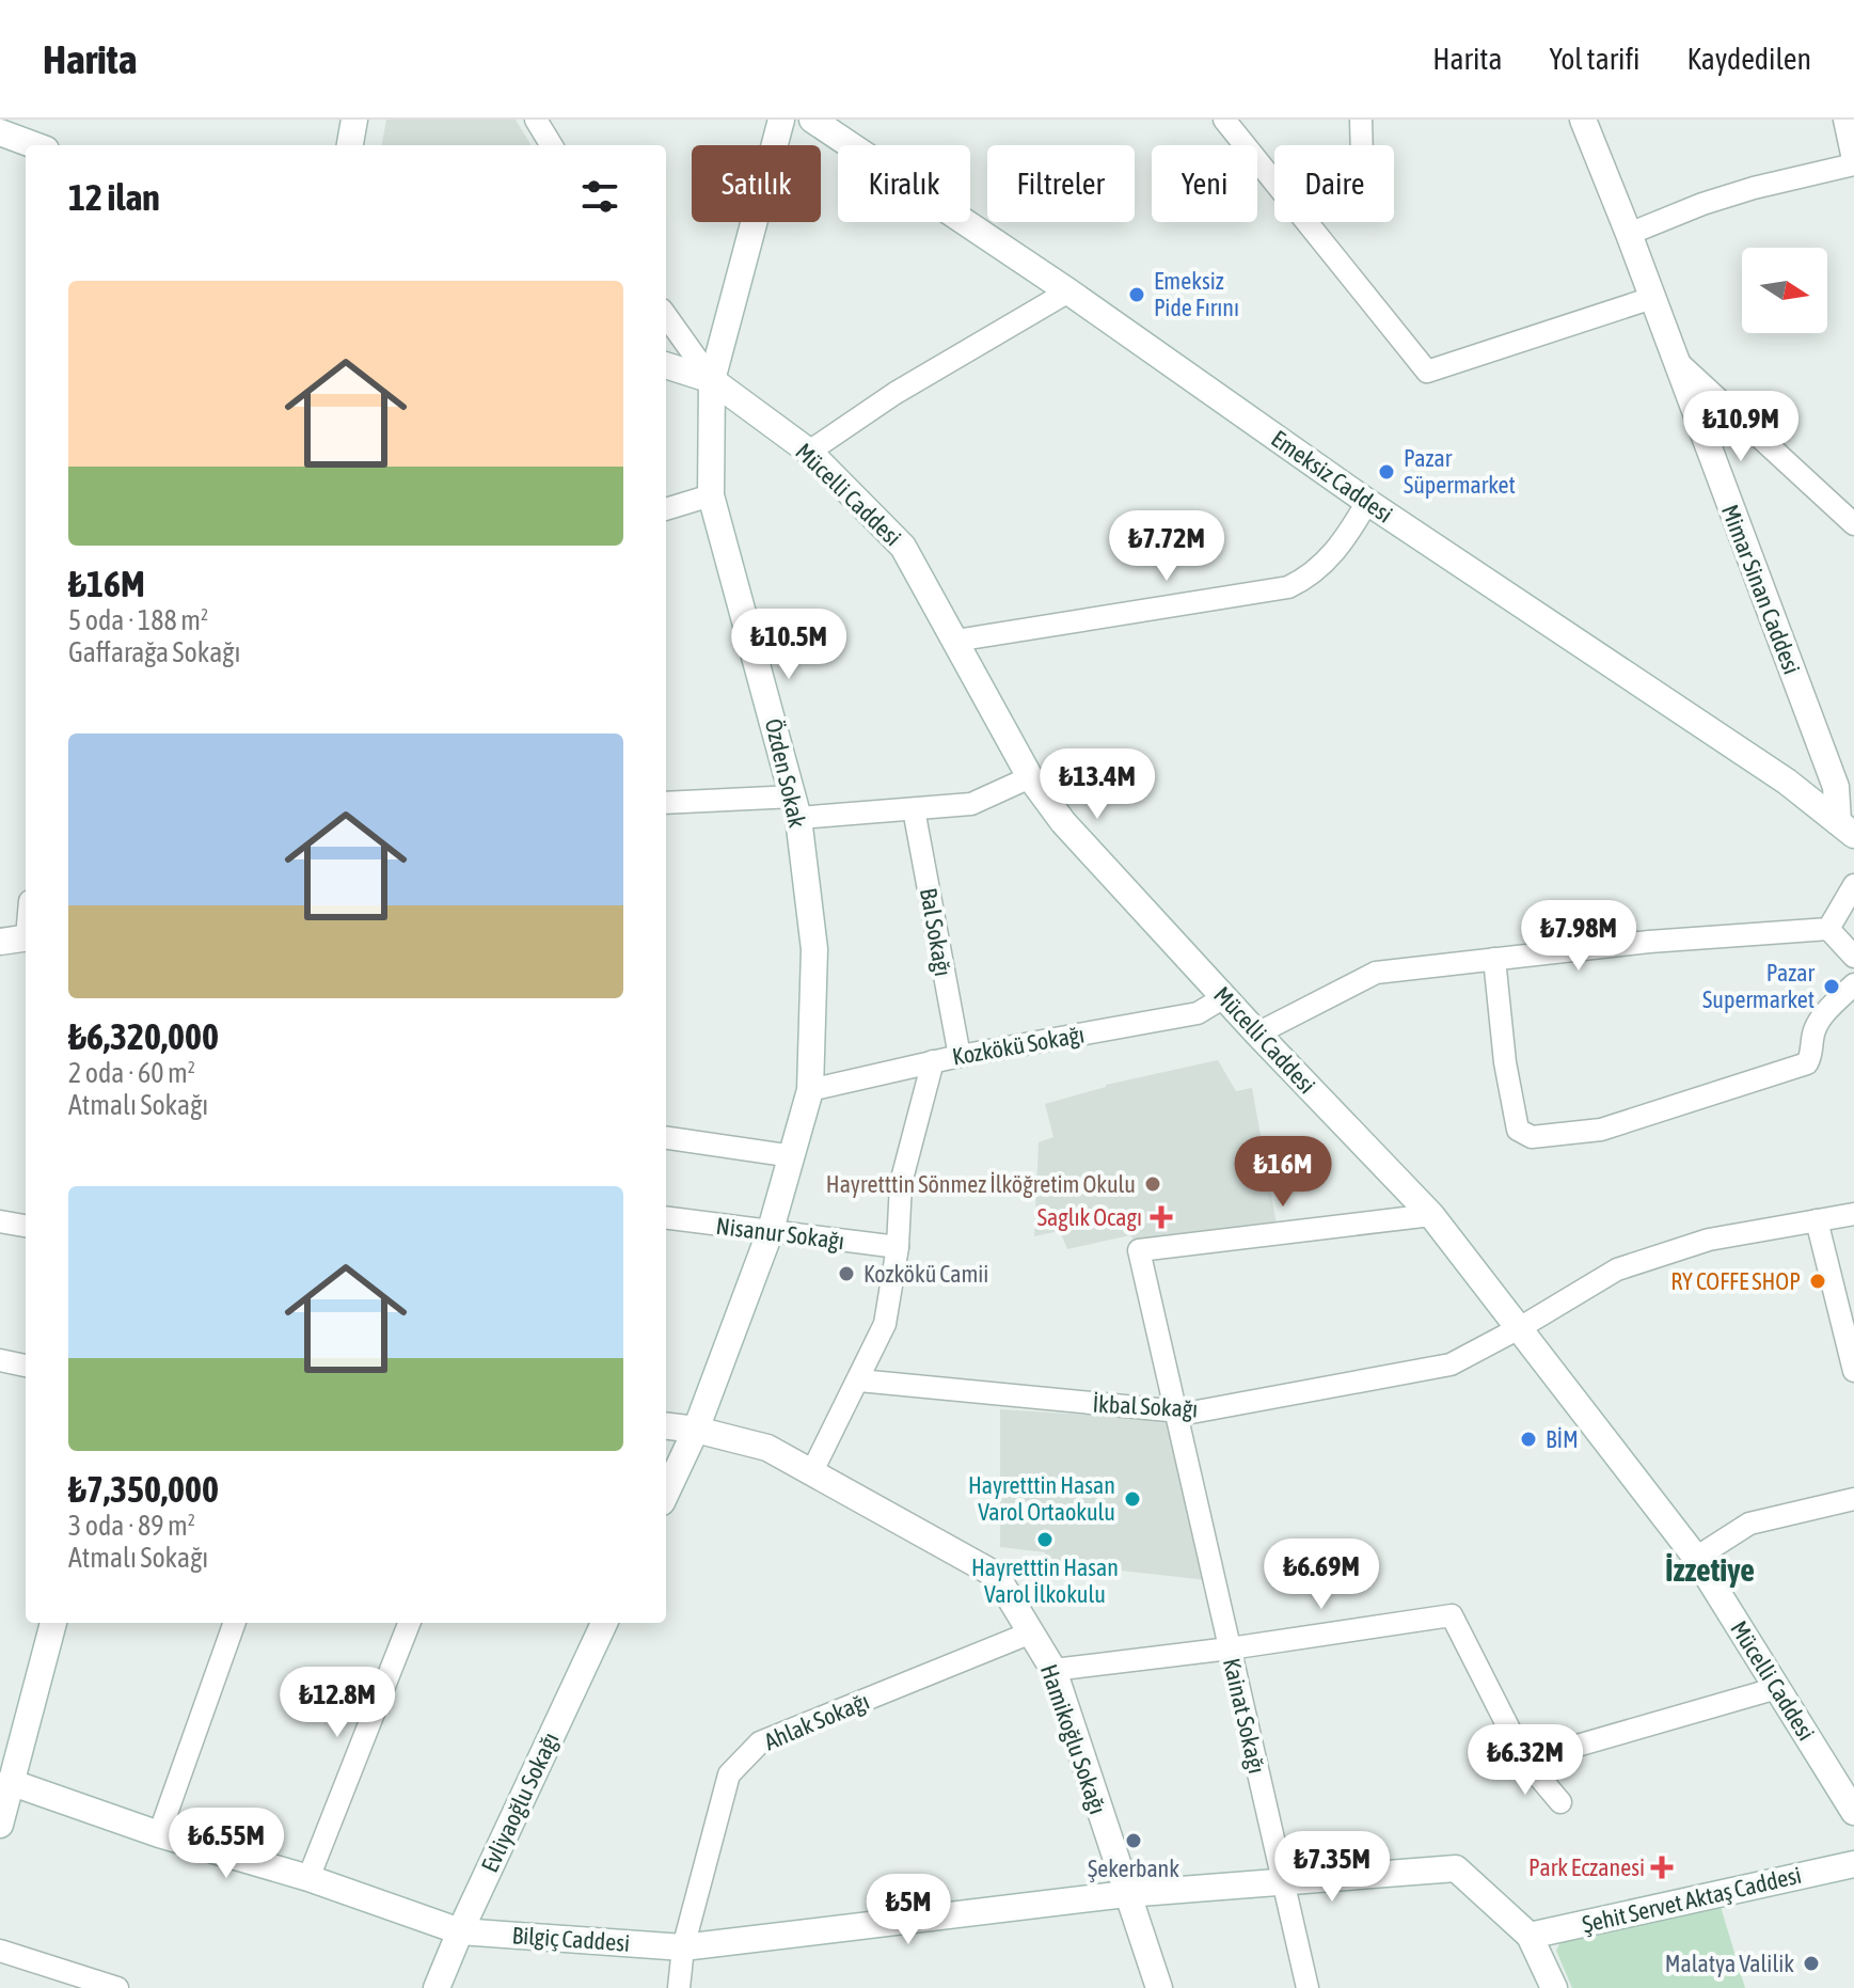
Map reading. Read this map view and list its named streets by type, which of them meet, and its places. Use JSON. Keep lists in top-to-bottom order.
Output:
{
  "streets": {
    "main road": [
      "Emeksiz Caddesi",
      "Mücelli Caddesi",
      "Mimar Sinan Caddesi",
      "Özden Sokak",
      "Hamikoğlu Sokağı",
      "Evliyaoğlu Sokağı",
      "Şehit Servet Aktaş Caddesi",
      "Bilgiç Caddesi"
    ],
    "street": [
      "Bal Sokağı",
      "Kozkökü Sokağı",
      "Nisanur Sokağı",
      "İkbal Sokağı",
      "Kainat Sokağı",
      "Ahlak Sokağı"
    ]
  },
  "crossings": [
    ["Emeksiz Caddesi", "Mimar Sinan Caddesi"],
    ["Mücelli Caddesi", "Özden Sokak"],
    ["Mücelli Caddesi", "Kozkökü Sokağı"],
    ["Mücelli Caddesi", "İkbal Sokağı"],
    ["Mücelli Caddesi", "Kainat Sokağı"],
    ["Özden Sokak", "Kozkökü Sokağı"],
    ["Özden Sokak", "Nisanur Sokağı"],
    ["Bal Sokağı", "Kozkökü Sokağı"],
    ["İkbal Sokağı", "Kainat Sokağı"],
    ["Kainat Sokağı", "Bilgiç Caddesi"],
    ["Ahlak Sokağı", "Hamikoğlu Sokağı"],
    ["Ahlak Sokağı", "Bilgiç Caddesi"],
    ["Hamikoğlu Sokağı", "Bilgiç Caddesi"],
    ["Evliyaoğlu Sokağı", "Bilgiç Caddesi"],
    ["Şehit Servet Aktaş Caddesi", "Bilgiç Caddesi"]
  ],
  "districts": ["İzzetiye"],
  "places": {
    "other": [
      "Emeksiz Pide Fırını",
      "Pazar Süpermarket",
      "Pazar Supermarket",
      "Hayretttin Sönmez İlköğretim Okulu",
      "Kozkökü Camii",
      "RY COFFE SHOP",
      "BİM",
      "Hayretttin Hasan Varol Ortaokulu",
      "Hayretttin Hasan Varol İlkokulu",
      "Şekerbank",
      "Malatya Valilik"
    ],
    "health": ["Saglık Ocagı", "Park Eczanesi"]
  },
  "north": "right",
  "page": {
    "header": "Harita",
    "nav": ["Harita", "Yol tarifi", "Kaydedilen"],
    "chip": [
      "Satılık",
      "Kiralık",
      "Filtreler",
      "Yeni",
      "Daire"
    ],
    "heading": "12 ilan",
    "list": [
      {
        "name": "₺16M",
        "note": "5 oda · 188 m² · Gaffarağa Sokağı"
      },
      {
        "name": "₺6,320,000",
        "note": "2 oda · 60 m² · Atmalı Sokağı"
      },
      {
        "name": "₺7,350,000",
        "note": "3 oda · 89 m² · Atmalı Sokağı"
      }
    ],
    "price": [
      "₺10.9M",
      "₺7.72M",
      "₺10.5M",
      "₺13.4M",
      "₺7.98M",
      "₺16M",
      "₺6.69M",
      "₺12.8M",
      "₺6.32M",
      "₺6.55M",
      "₺7.35M",
      "₺5M"
    ]
  }
}
